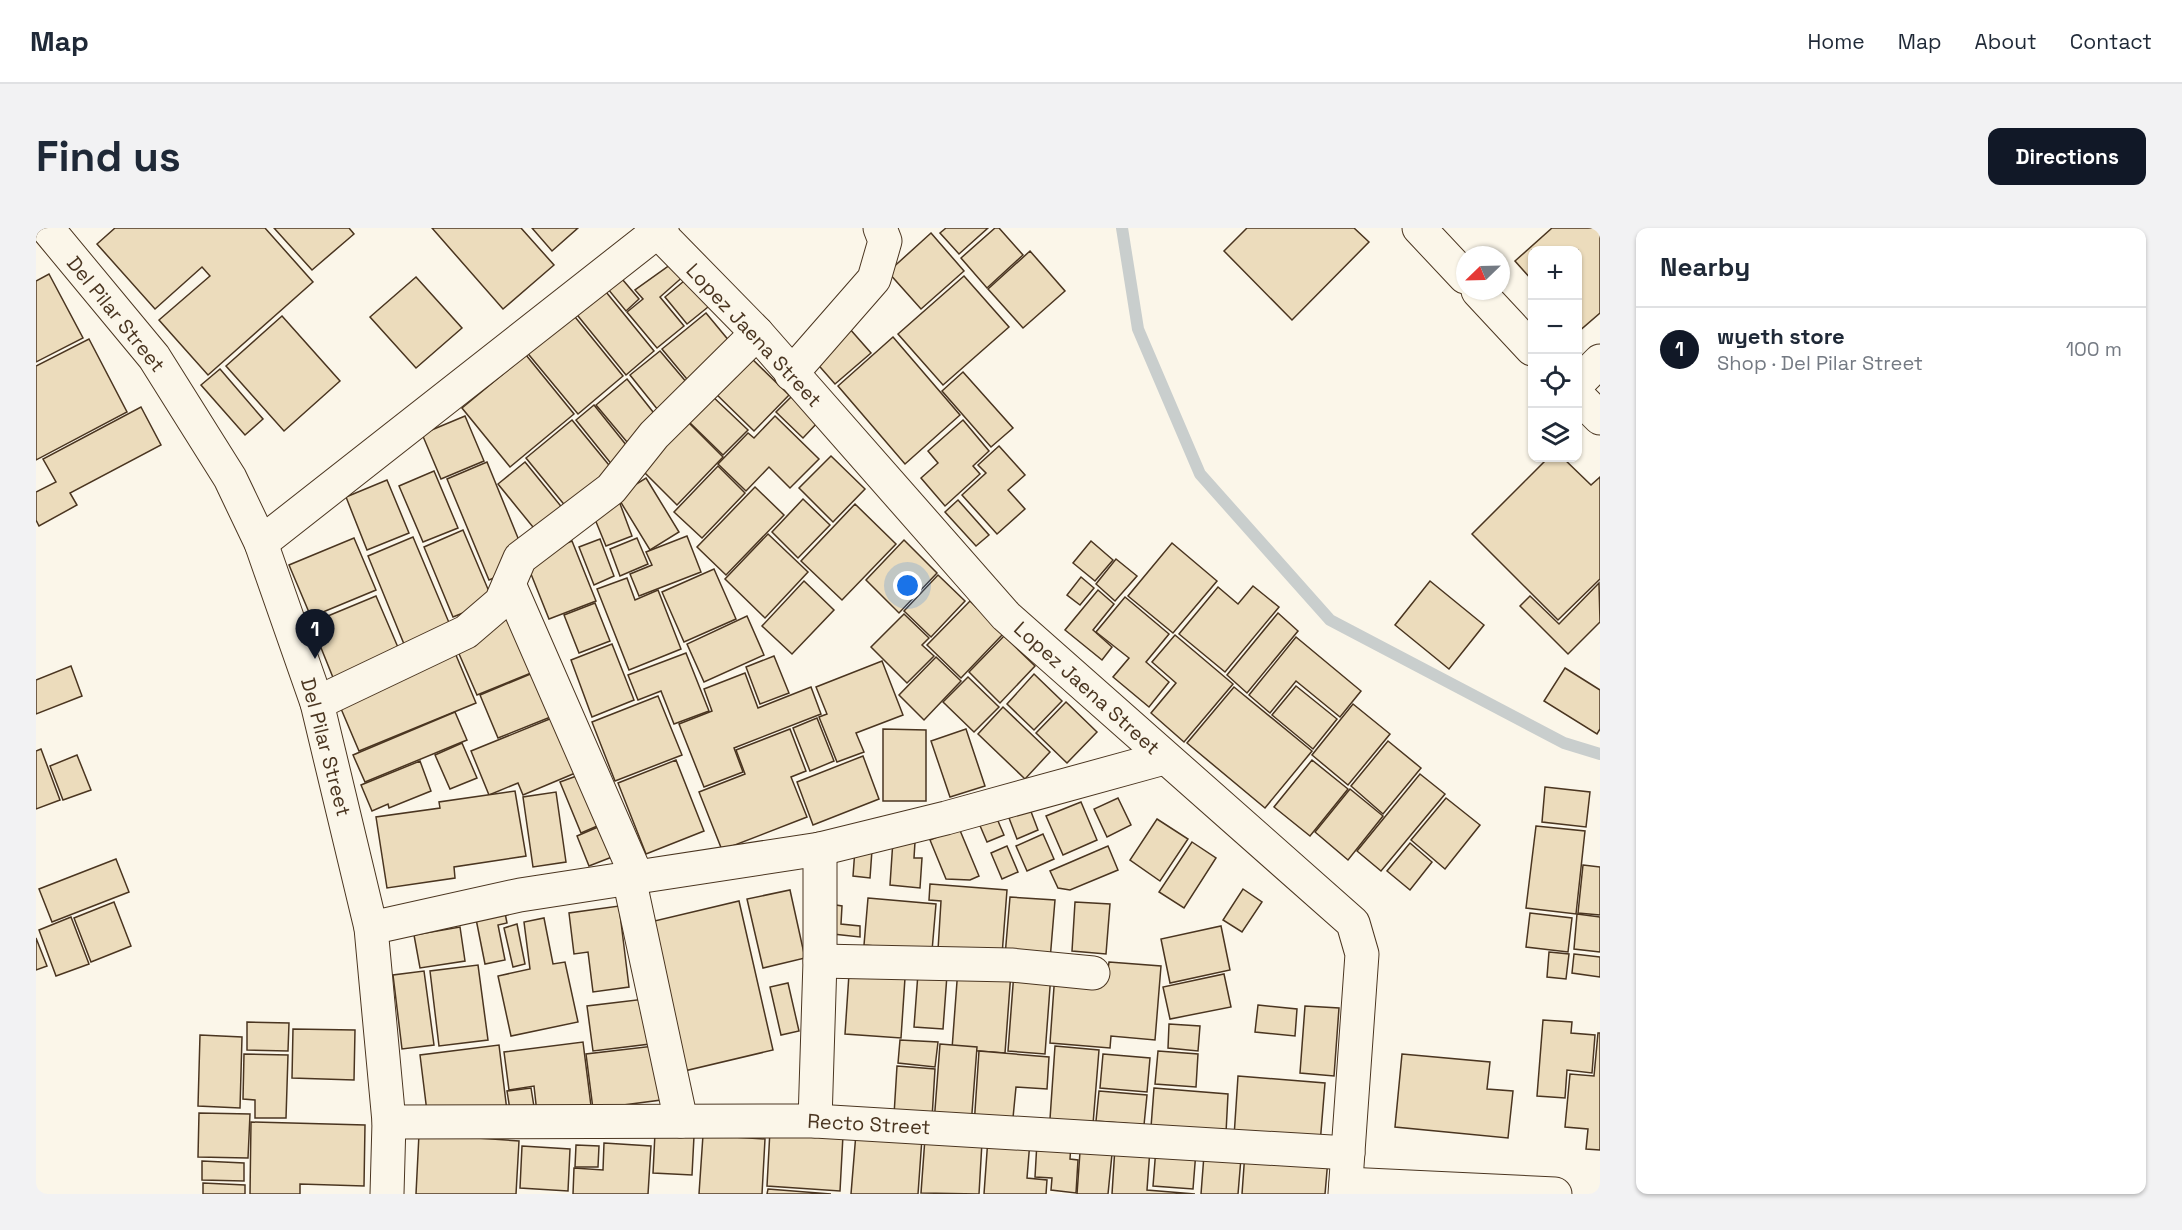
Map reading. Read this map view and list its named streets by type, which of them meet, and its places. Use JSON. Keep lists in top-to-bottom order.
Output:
{
  "streets": {
    "street": ["Del Pilar Street", "Lopez Jaena Street", "Recto Street"]
  },
  "crossings": [
    ["Del Pilar Street", "Recto Street"],
    ["Lopez Jaena Street", "Recto Street"]
  ],
  "north": "bottom left",
  "page": {
    "header": "Map",
    "nav": [
      "Home",
      "Map",
      "About",
      "Contact"
    ],
    "buttons": "Directions",
    "title": "Find us",
    "heading": "Nearby",
    "map_buttons": ["+", "−"],
    "list": [
      {
        "mark": "1",
        "name": "wyeth store",
        "note": "Shop · Del Pilar Street",
        "value": "100 m"
      }
    ],
    "pins": "1"
  }
}
